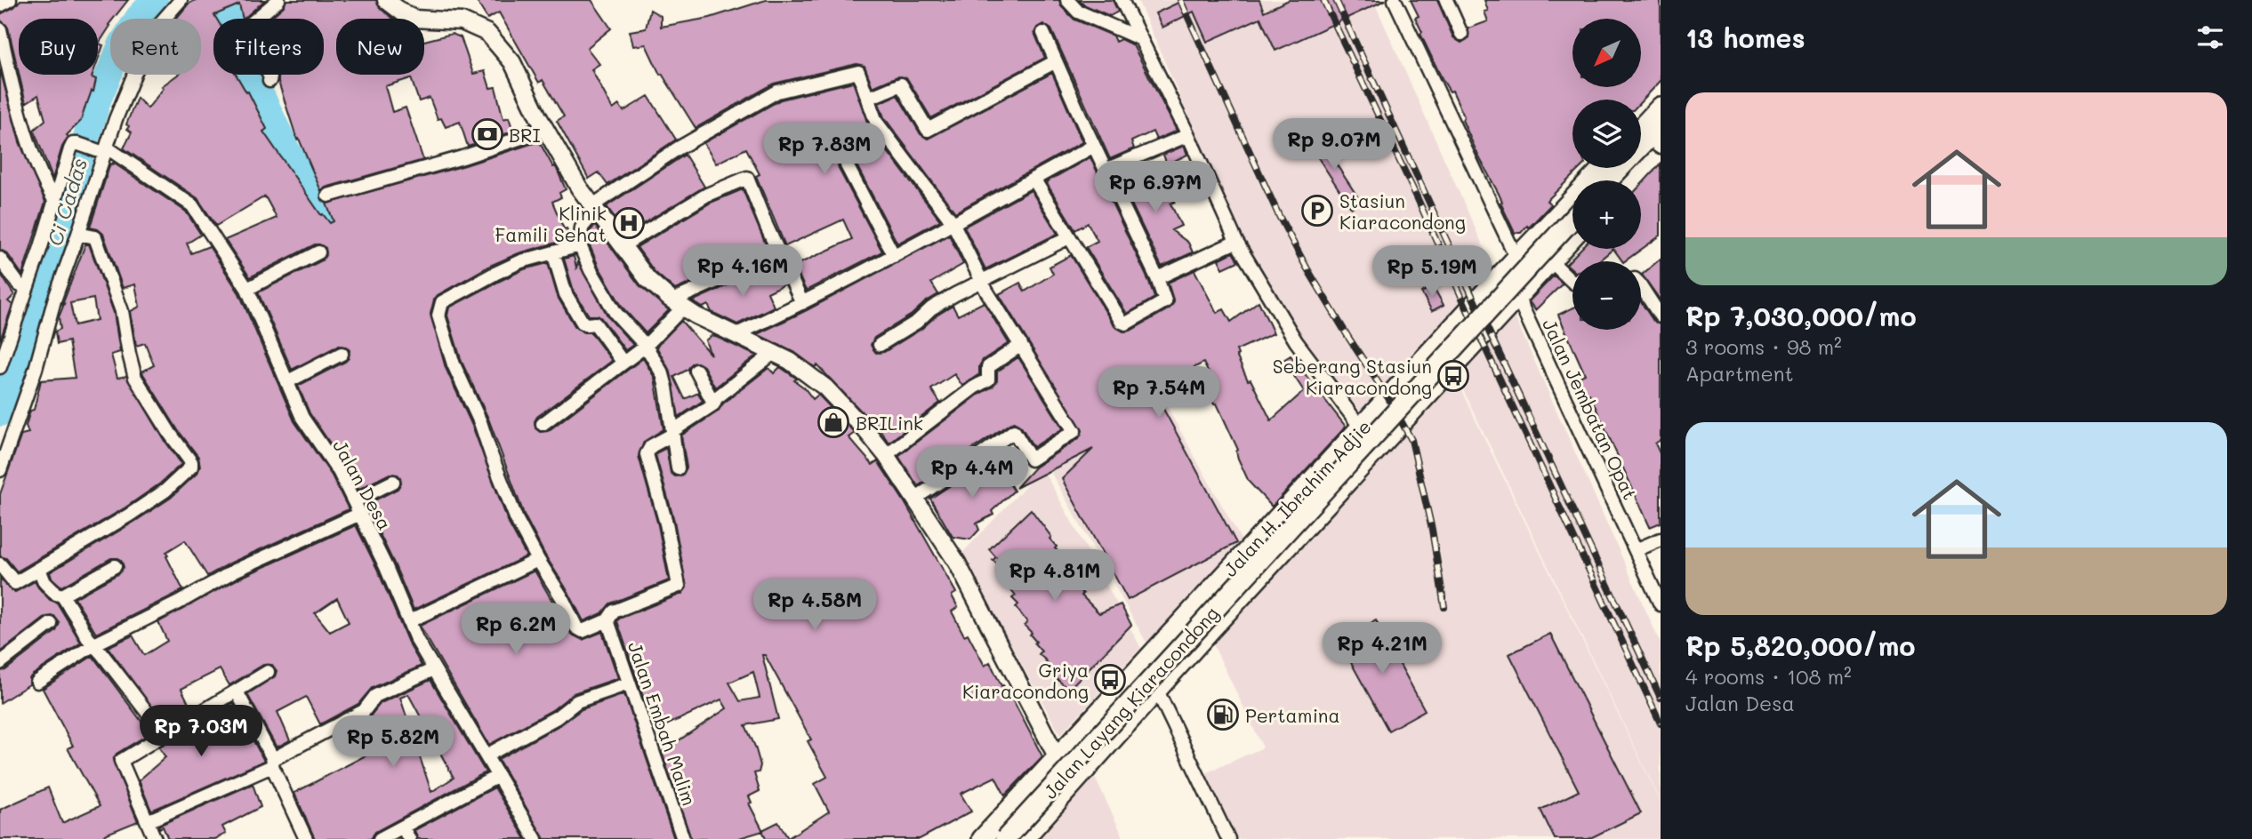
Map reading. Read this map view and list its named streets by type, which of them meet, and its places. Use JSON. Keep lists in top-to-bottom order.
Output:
{
  "streets": {
    "main road": ["Jalan H. Ibrahim Adjie", "Jalan Layang Kiaracondong"],
    "street": ["Jalan Jembatan Opat", "Jalan Desa", "Jalan Embah Malim"]
  },
  "crossings": [
    ["Jalan Jembatan Opat", "Jalan H. Ibrahim Adjie"]
  ],
  "water": ["Ci Cadas"],
  "places": {
    "bank": ["BRI"],
    "parking": ["Stasiun Kiaracondong"],
    "hospital": ["Klinik Famili Sehat"],
    "bus stop": ["Seberang Stasiun Kiaracondong", "Griya Kiaracondong"],
    "shop": ["BRILink"],
    "fuel station": ["Pertamina"]
  },
  "north": "bottom left",
  "page": {
    "heading": "13 homes",
    "map_buttons": ["+", "−"],
    "chip": [
      "Buy",
      "Rent",
      "Filters",
      "New"
    ],
    "list": [
      {
        "name": "Rp 7,030,000/mo",
        "note": "3 rooms · 98 m² · Apartment"
      },
      {
        "name": "Rp 5,820,000/mo",
        "note": "4 rooms · 108 m² · Jalan Desa"
      }
    ],
    "price": [
      "Rp 9.07M",
      "Rp 7.83M",
      "Rp 6.97M",
      "Rp 4.16M",
      "Rp 5.19M",
      "Rp 7.54M",
      "Rp 4.4M",
      "Rp 4.81M",
      "Rp 4.58M",
      "Rp 6.2M",
      "Rp 4.21M",
      "Rp 7.03M",
      "Rp 5.82M"
    ]
  }
}
